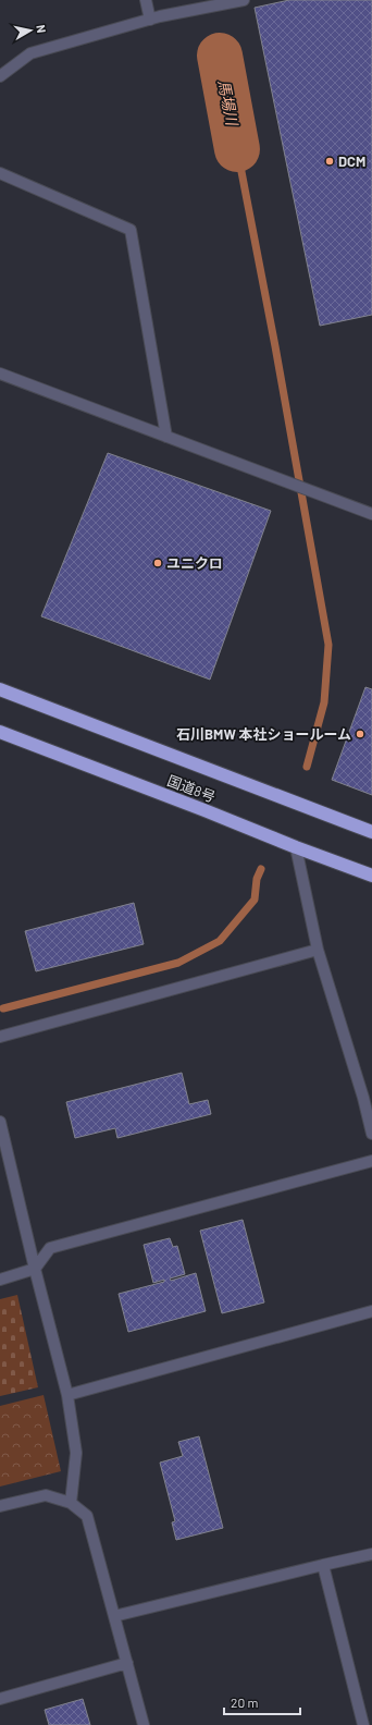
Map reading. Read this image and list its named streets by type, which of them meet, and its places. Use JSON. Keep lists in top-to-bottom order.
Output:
{
  "streets": {
    "highway": ["国道8号"]
  },
  "water": ["馬場川"],
  "places": ["DCM", "ユニクロ", "石川BMW 本社ショールーム"],
  "scale_bar": "20 m",
  "north": "right"
}
